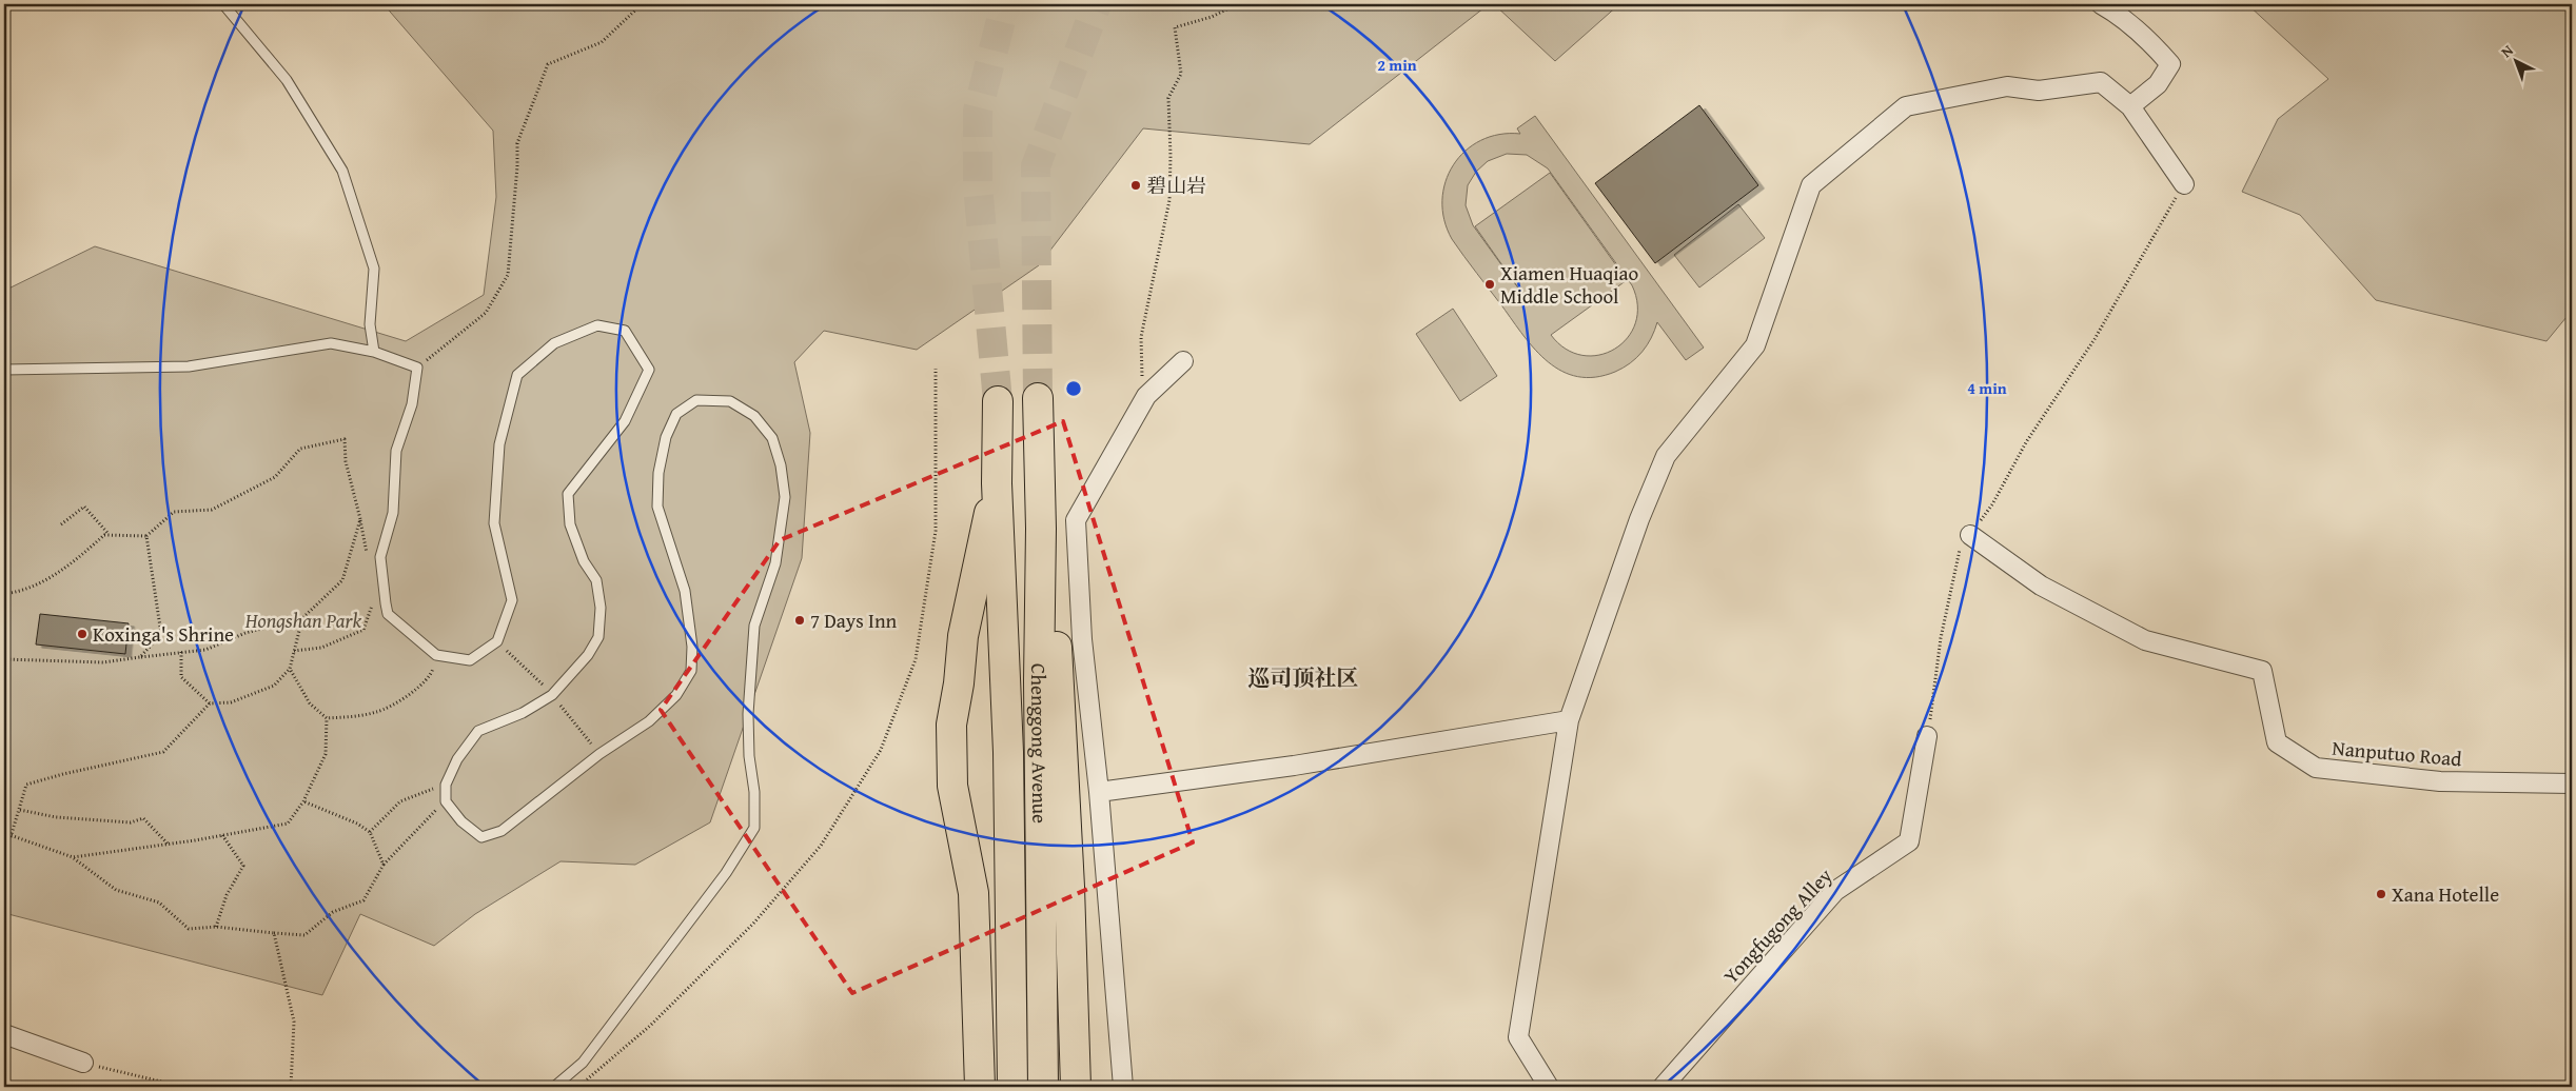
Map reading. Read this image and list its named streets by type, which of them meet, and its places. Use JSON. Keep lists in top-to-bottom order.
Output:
{
  "streets": {
    "highway": ["Chenggong Avenue"],
    "street": ["Nanputuo Road", "Yongfugong Alley"]
  },
  "districts": ["巡司顶社区"],
  "parks": ["Hongshan Park"],
  "places": [
    "碧山岩",
    "Xiamen Huaqiao Middle School",
    "7 Days Inn",
    "Koxinga's Shrine",
    "Xana Hotelle"
  ],
  "north": "top left",
  "rings": ["2 min", "4 min"]
}
